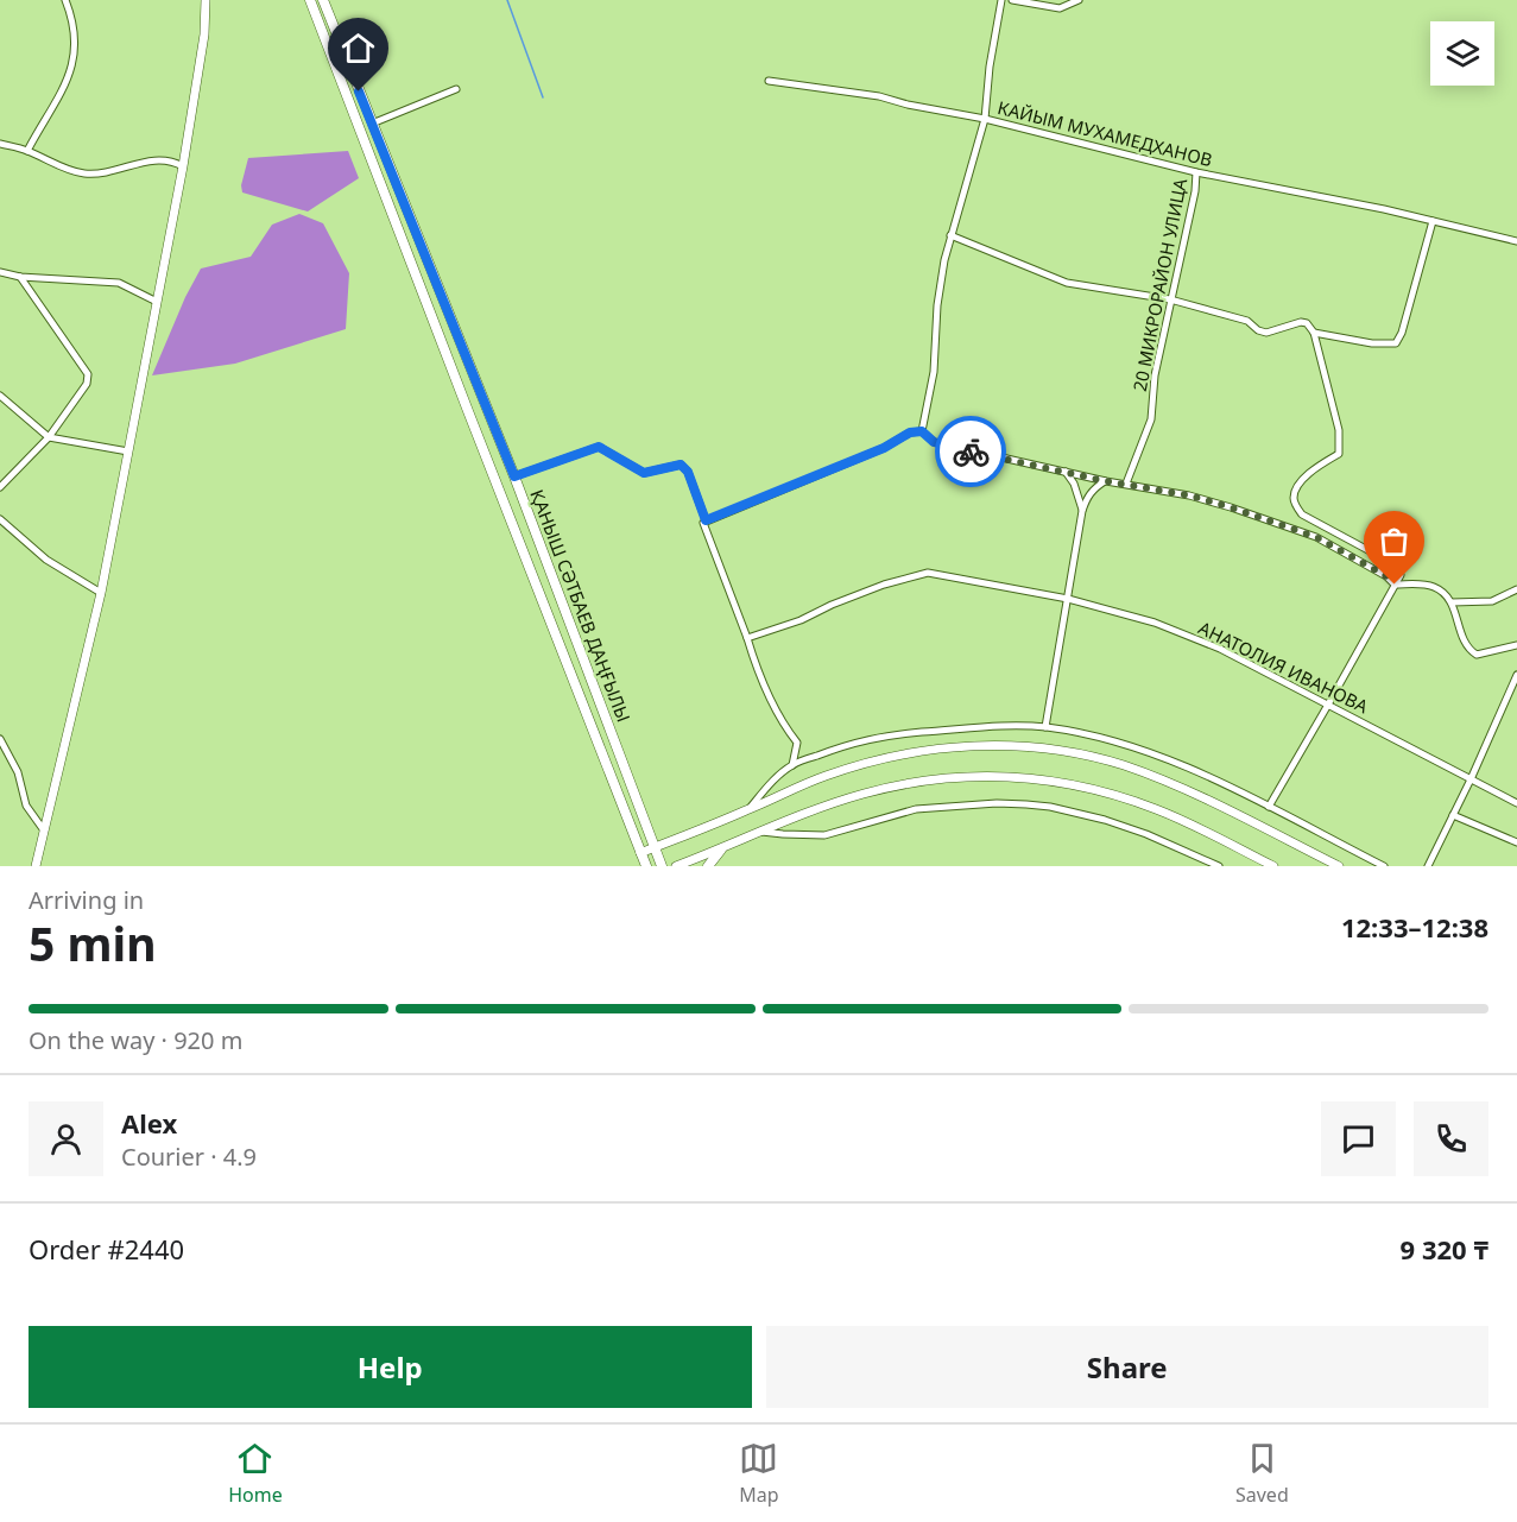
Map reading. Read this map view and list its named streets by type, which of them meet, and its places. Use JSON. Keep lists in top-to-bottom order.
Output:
{
  "streets": {
    "main road": ["ҚАНЫШ СӘТБАЕВ ДАҢҒЫЛЫ"],
    "street": ["КАЙЫМ МУХАМЕДХАНОВ", "20 МИКРОРАЙОН УЛИЦА", "АНАТОЛИЯ ИВАНОВА"]
  },
  "crossings": [
    ["КАЙЫМ МУХАМЕДХАНОВ", "20 МИКРОРАЙОН УЛИЦА"]
  ],
  "page": {
    "heading": ["5 min", "Arriving in", "12:33–12:38"],
    "panel": [
      "Alex",
      "Courier · 4.9",
      "Order #2440",
      "9 320 ₸"
    ],
    "bar": "On the way · 920 m",
    "buttons": ["Help", "Share"],
    "tabs": ["Home", "Map", "Saved"]
  }
}
